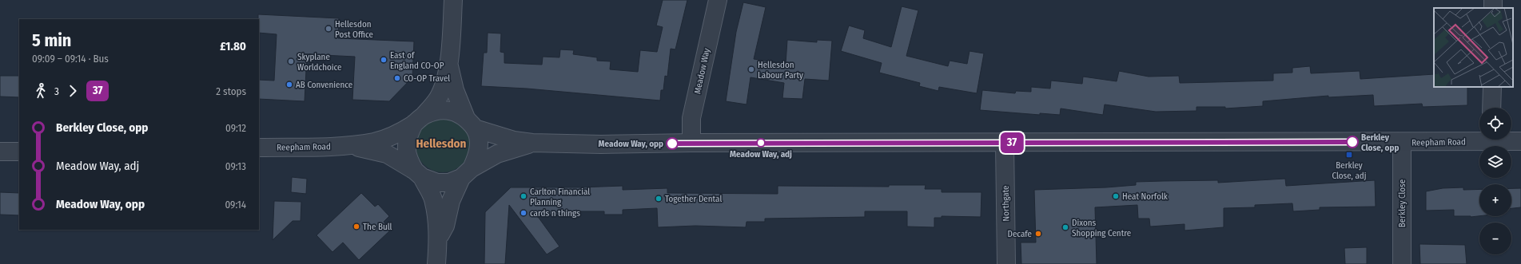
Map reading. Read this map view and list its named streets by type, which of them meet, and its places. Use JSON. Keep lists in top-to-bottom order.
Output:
{
  "streets": {
    "street": [
      "Meadow Way",
      "Reepham Road",
      "Northgate",
      "Berkley Close"
    ]
  },
  "crossings": [
    ["Meadow Way", "Reepham Road"],
    ["Reepham Road", "Northgate"],
    ["Reepham Road", "Berkley Close"]
  ],
  "districts": ["Hellesdon"],
  "places": {
    "other": [
      "Hellesdon Post Office",
      "East of England CO-OP",
      "Skyplane Worldchoice",
      "Hellesdon Labour Party",
      "CO-OP Travel",
      "AB Convenience",
      "Berkley Close, opp",
      "Meadow Way, adj",
      "Meadow Way, opp",
      "Carlton Financial Planning",
      "Heat Norfolk",
      "Together Dental",
      "cards n things",
      "The Bull",
      "Dixons Shopping Centre",
      "Decafe"
    ],
    "transit": ["Berkley Close, adj"]
  },
  "lines": ["bus line 37"],
  "page": {
    "on_map": "37",
    "heading": ["5 min", "09:09 – 09:14 · Bus", "£1.80"],
    "legs": ["3", "37", "2 stops"],
    "map_buttons": ["+", "−"],
    "list": [
      {
        "name": "Berkley Close, opp",
        "value": "09:12"
      },
      {
        "name": "Meadow Way, adj",
        "value": "09:13"
      },
      {
        "name": "Meadow Way, opp",
        "value": "09:14"
      }
    ]
  }
}
